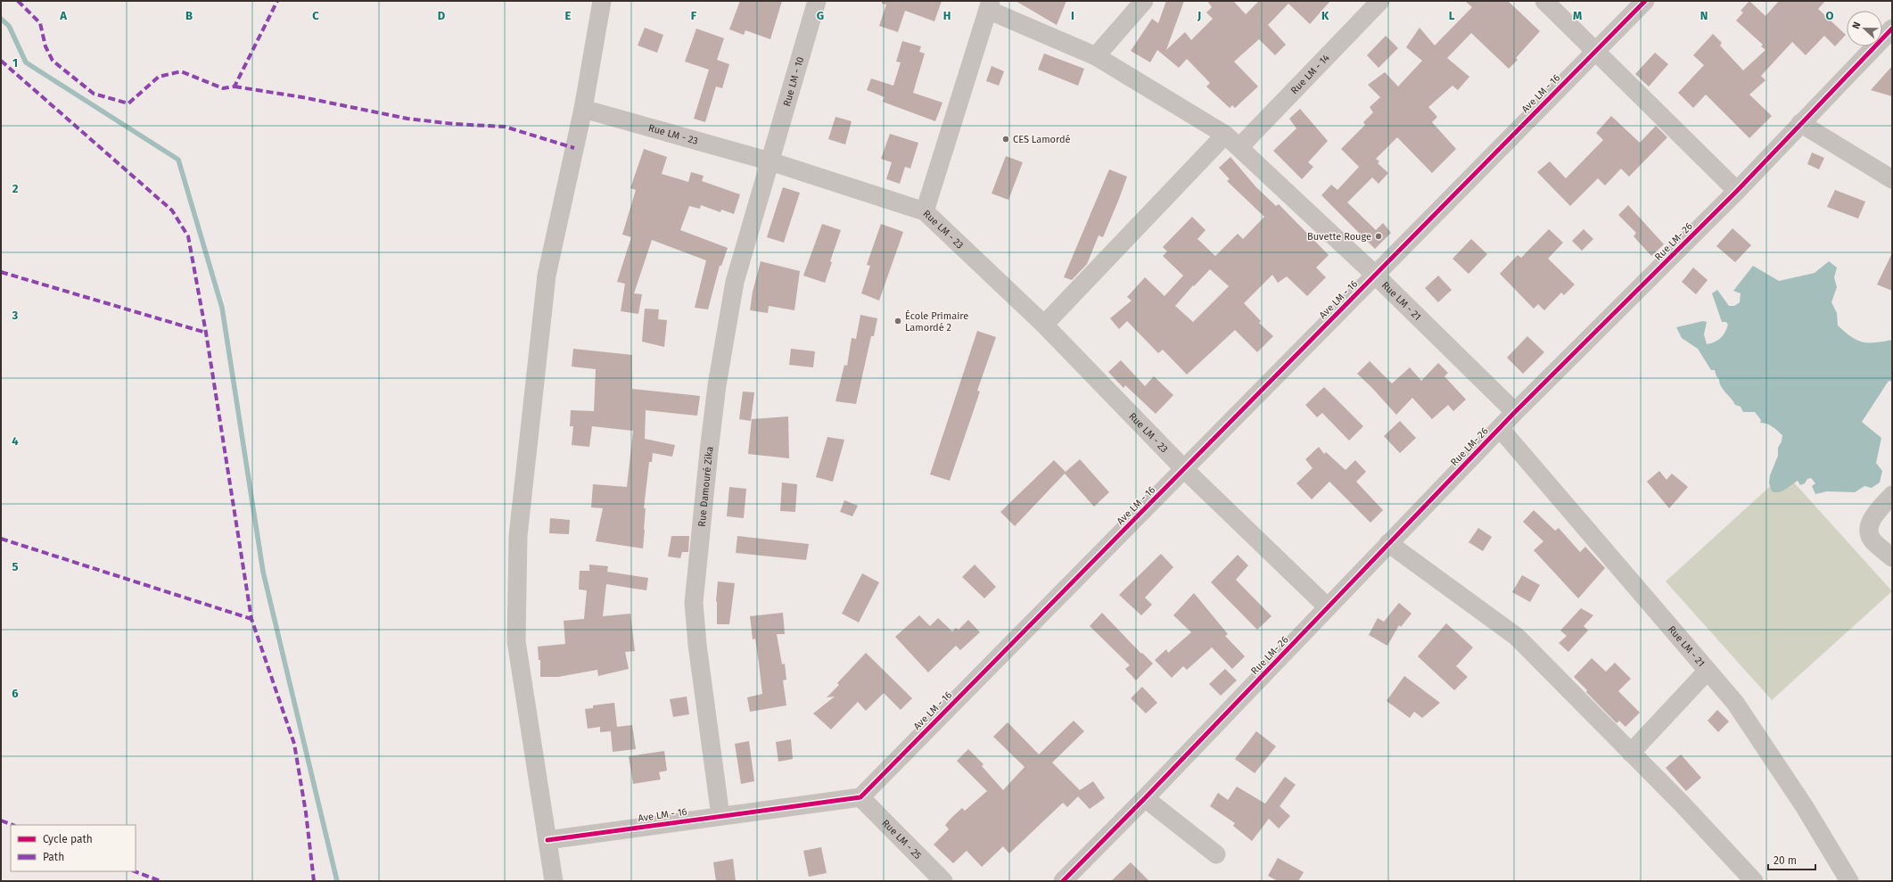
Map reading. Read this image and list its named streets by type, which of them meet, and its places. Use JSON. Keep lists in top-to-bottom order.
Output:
{
  "streets": {
    "street": [
      "Rue LM - 14",
      "Rue LM - 10",
      "Ave LM - 16",
      "Rue LM - 23",
      "Rue LM- 26",
      "Rue LM - 21",
      "Rue Damouré Zika",
      "Rue LM - 25"
    ]
  },
  "crossings": [
    ["Rue LM - 14", "Rue LM - 21"],
    ["Rue LM - 10", "Rue LM - 23"],
    ["Rue LM - 10", "Rue Damouré Zika"],
    ["Ave LM - 16", "Rue LM - 23"],
    ["Ave LM - 16", "Rue LM - 21"],
    ["Ave LM - 16", "Rue Damouré Zika"],
    ["Ave LM - 16", "Rue LM - 25"],
    ["Rue LM - 23", "Rue LM- 26"],
    ["Rue LM - 23", "Rue Damouré Zika"],
    ["Rue LM- 26", "Rue LM - 21"]
  ],
  "places": ["CES Lamordé", "Buvette Rouge", "École Primaire Lamordé 2"],
  "legend": ["Cycle path", "Path"],
  "scale_bar": "20 m",
  "north": "left",
  "grid": {
    "columns": [
      "A",
      "B",
      "C",
      "D",
      "E",
      "F",
      "G",
      "H",
      "I",
      "J",
      "K",
      "L",
      "M",
      "N",
      "O"
    ],
    "rows": [
      "1",
      "2",
      "3",
      "4",
      "5",
      "6"
    ]
  }
}
